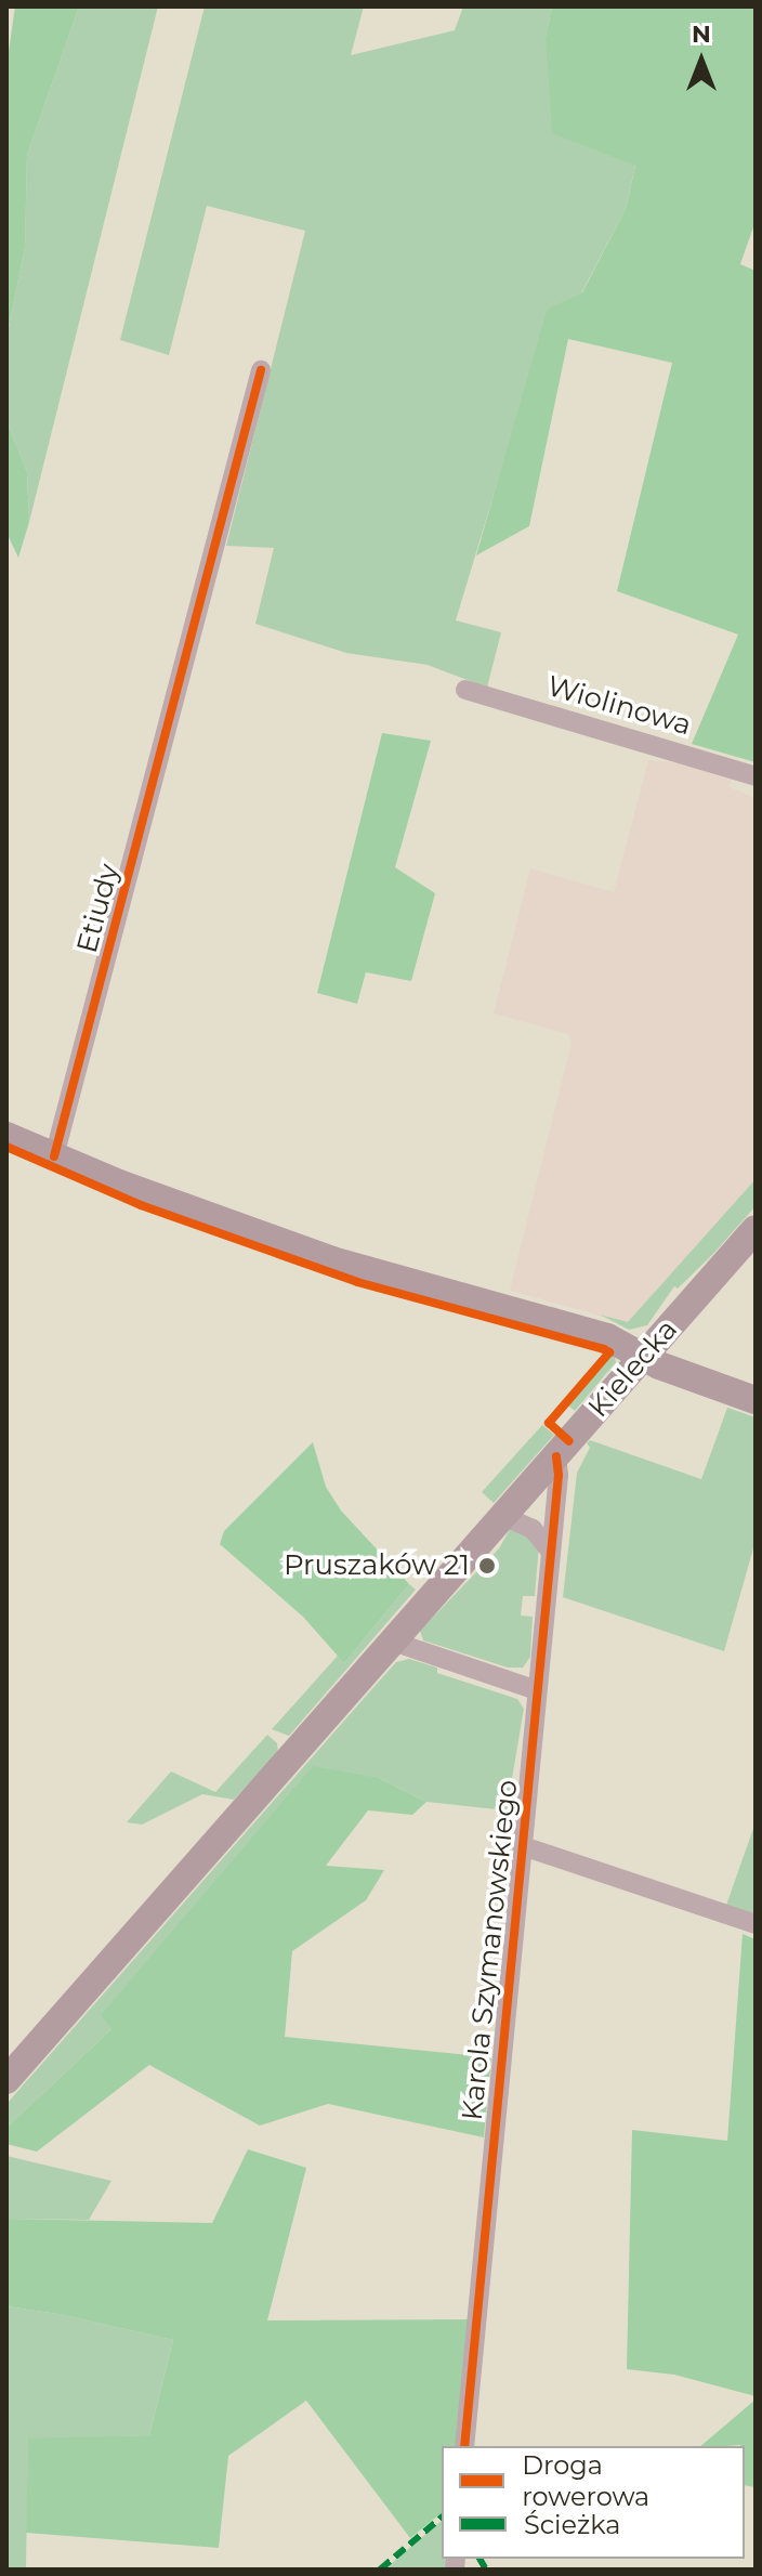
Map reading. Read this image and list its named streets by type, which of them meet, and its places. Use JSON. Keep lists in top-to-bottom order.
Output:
{
  "streets": {
    "main road": ["Kielecka"],
    "street": ["Wiolinowa", "Etiudy", "Karola Szymanowskiego"]
  },
  "crossings": [
    ["Kielecka", "Karola Szymanowskiego"]
  ],
  "places": ["Pruszaków 21"],
  "legend": ["Droga rowerowa", "Ścieżka"],
  "north": "top"
}
